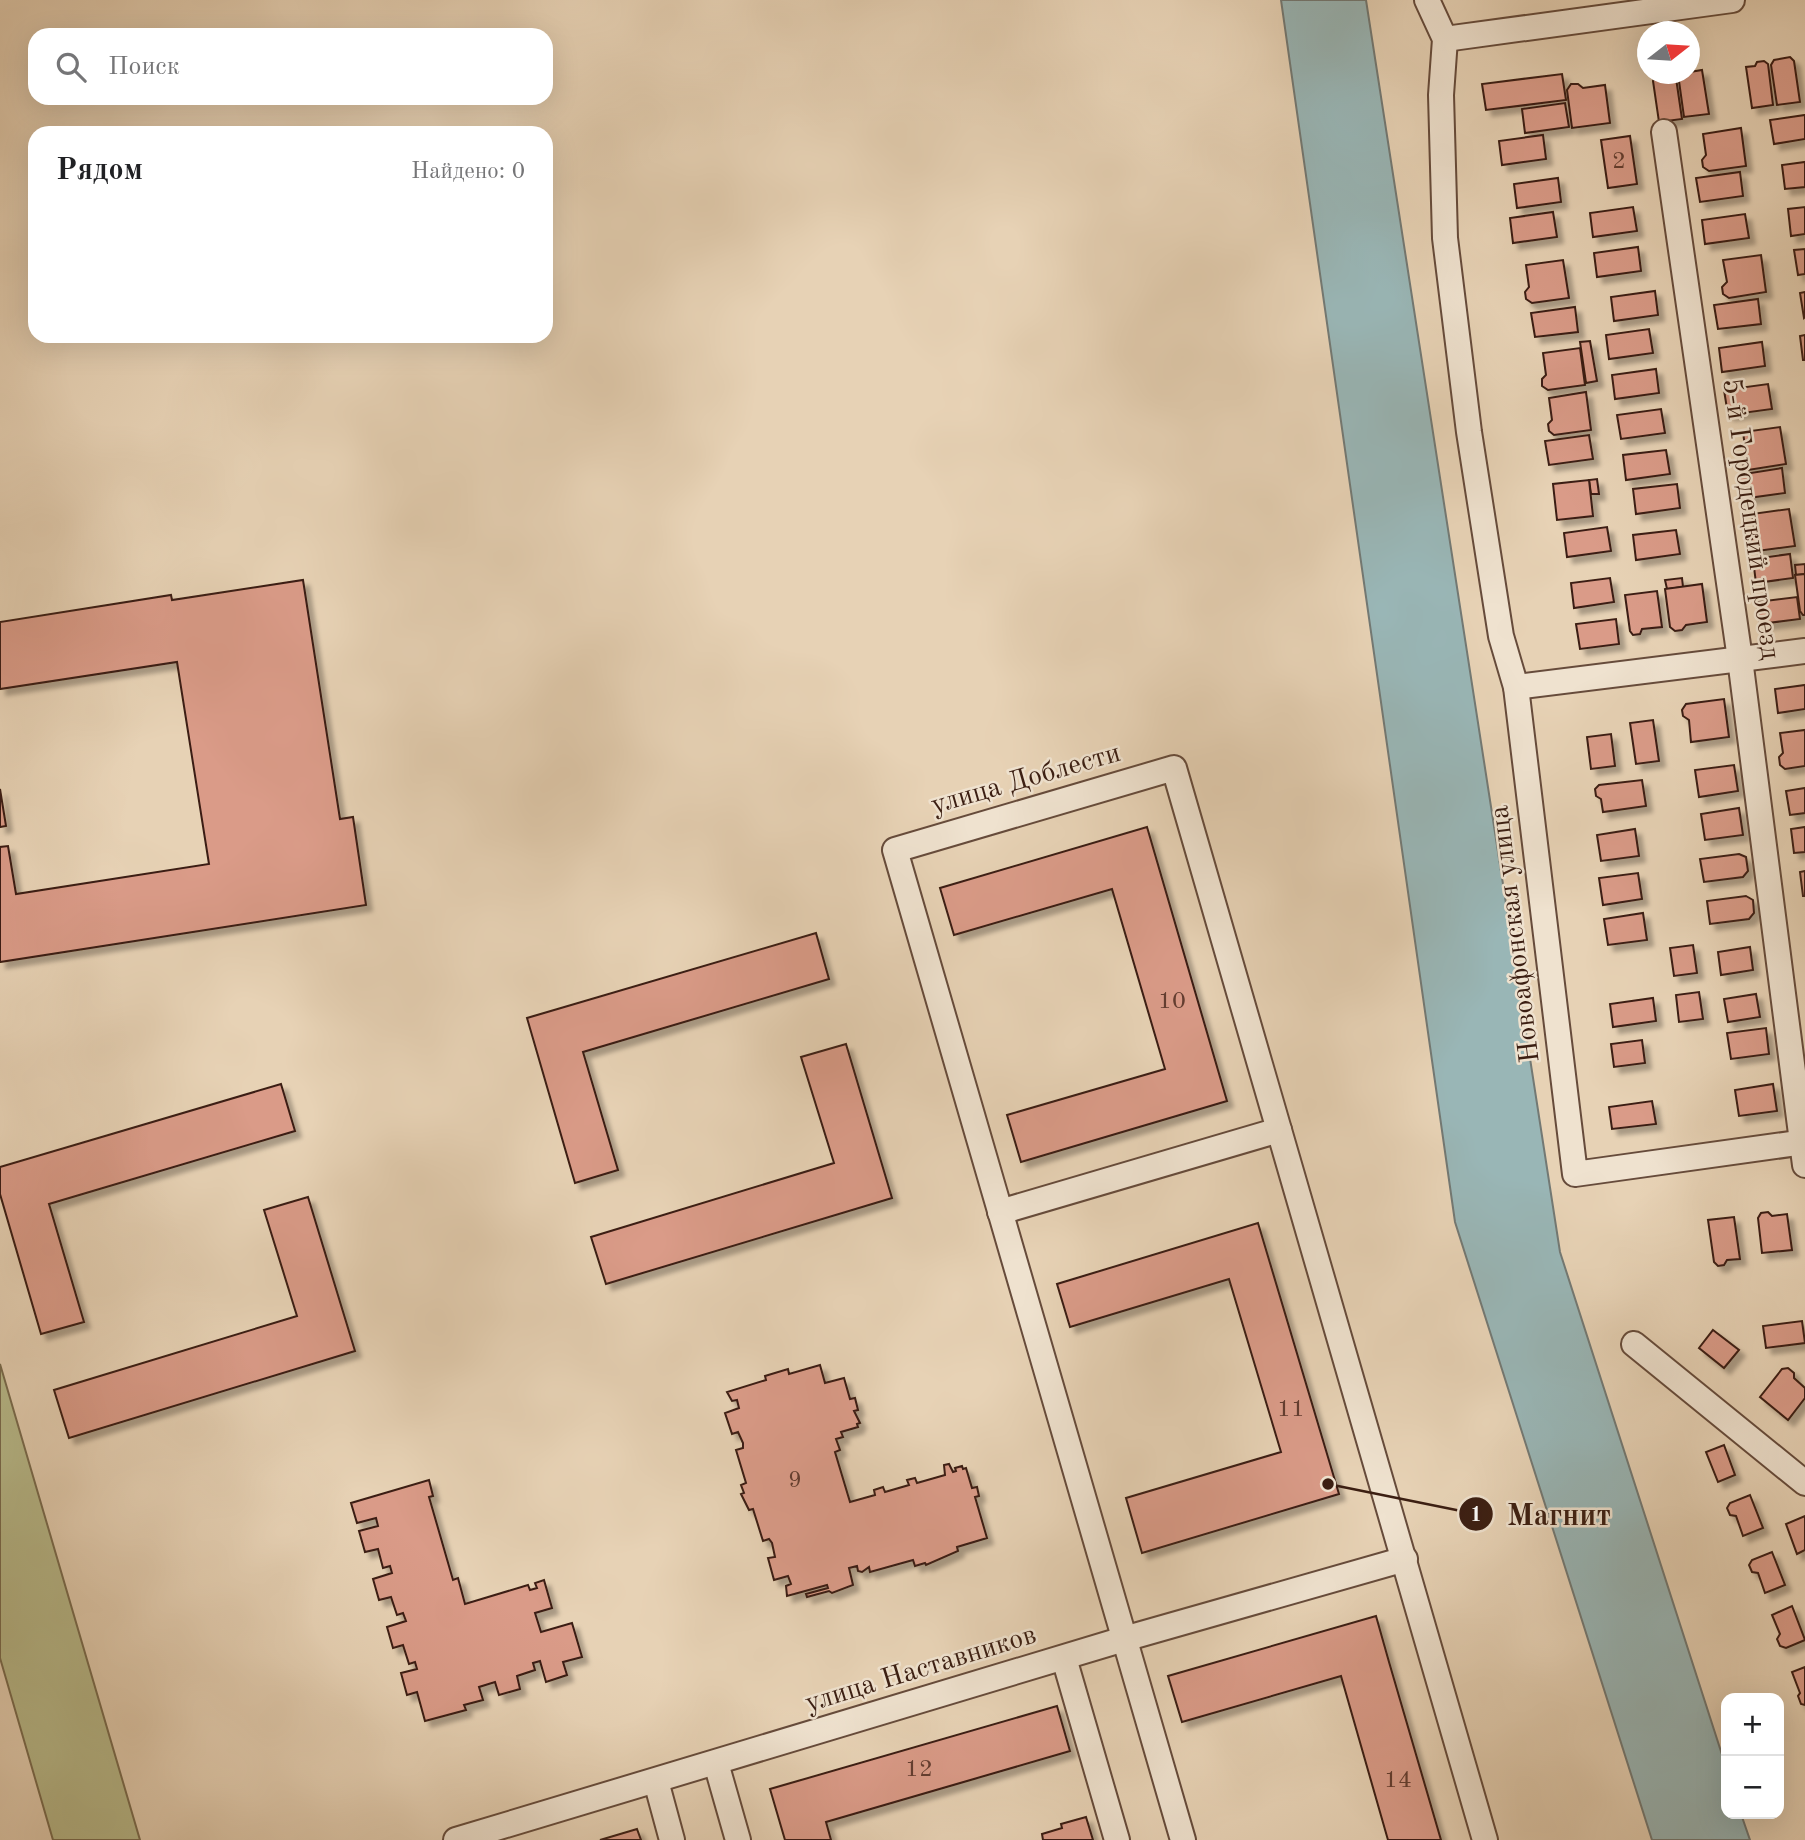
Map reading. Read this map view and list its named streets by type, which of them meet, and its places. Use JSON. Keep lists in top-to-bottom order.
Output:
{
  "streets": {
    "street": [
      "5-й Городецкий проезд",
      "улица Доблести",
      "Новоафонская улица",
      "улица Наставников"
    ]
  },
  "crossings": [
    ["5-й Городецкий проезд", "Новоафонская улица"]
  ],
  "places": ["Магнит"],
  "house_numbers": [
    "2",
    "10",
    "11",
    "9",
    "12",
    "14"
  ],
  "north": "right",
  "page": {
    "search": "Поиск",
    "heading": ["Рядом", "Найдено: 0"],
    "map_buttons": ["+", "−"]
  }
}
